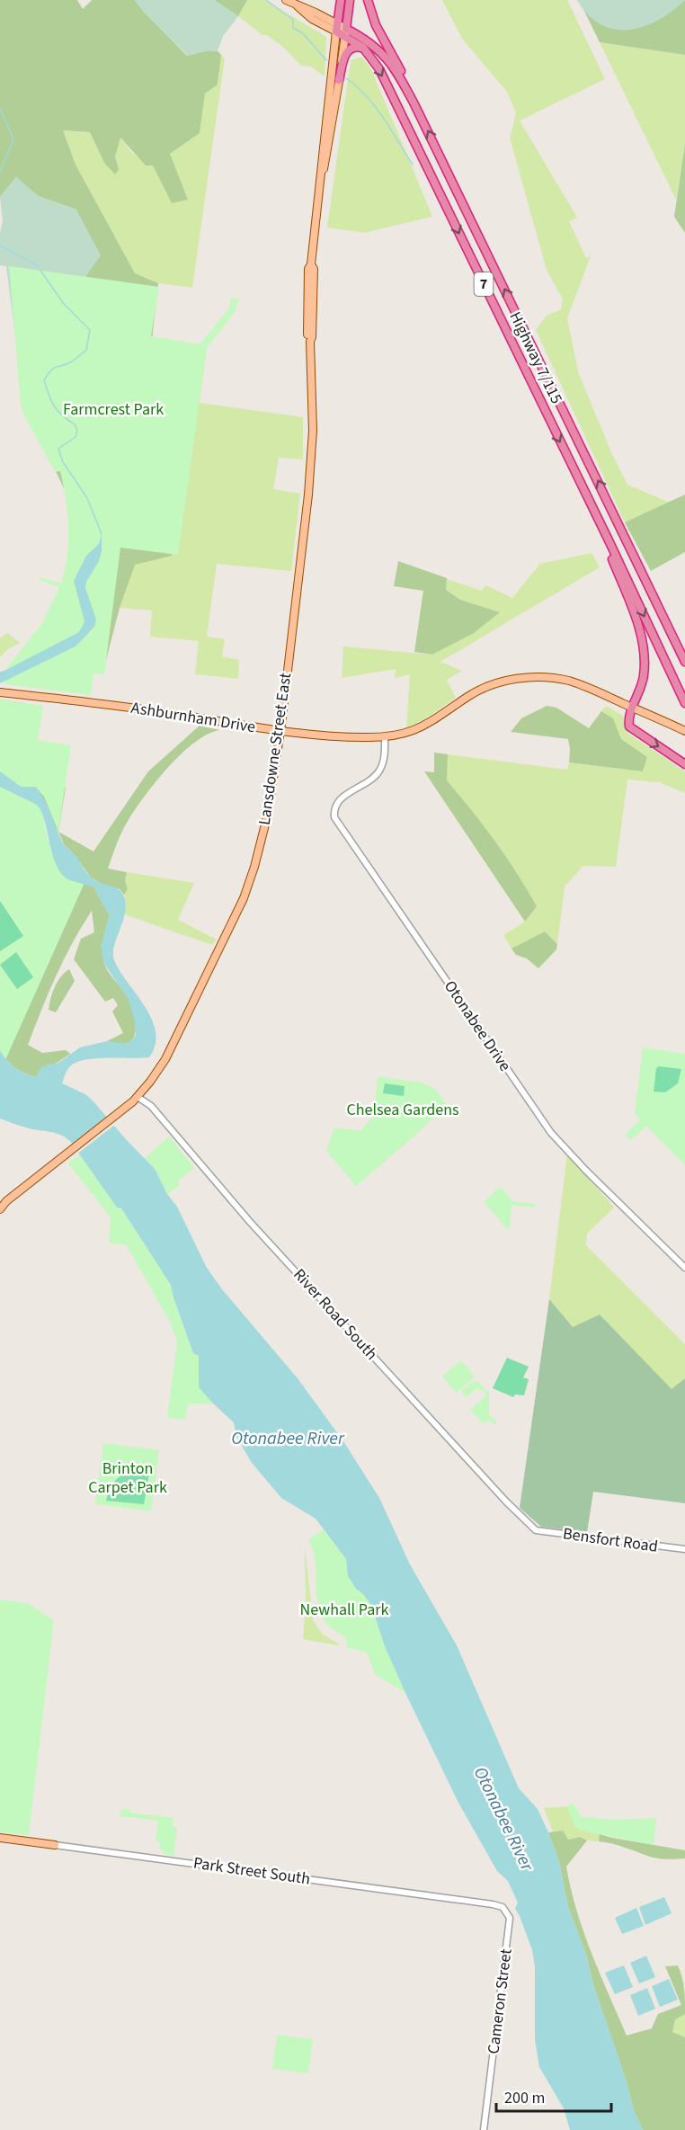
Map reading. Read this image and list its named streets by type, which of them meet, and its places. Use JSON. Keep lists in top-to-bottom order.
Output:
{
  "streets": {
    "highway": ["7", "Highway 7/115"],
    "main road": ["Ashburnham Drive", "Lansdowne Street East", "Park Street South"],
    "street": [
      "Otonabee Drive",
      "River Road South",
      "Bensfort Road",
      "Cameron Street"
    ]
  },
  "crossings": [
    ["Highway 7/115", "Lansdowne Street East"],
    ["Ashburnham Drive", "Lansdowne Street East"],
    ["Ashburnham Drive", "Otonabee Drive"],
    ["Lansdowne Street East", "River Road South"],
    ["River Road South", "Bensfort Road"],
    ["Park Street South", "Cameron Street"]
  ],
  "water": ["Otonabee River"],
  "parks": [
    "Farmcrest Park",
    "Chelsea Gardens",
    "Brinton Carpet Park",
    "Newhall Park"
  ],
  "scale_bar": "200 m"
}
